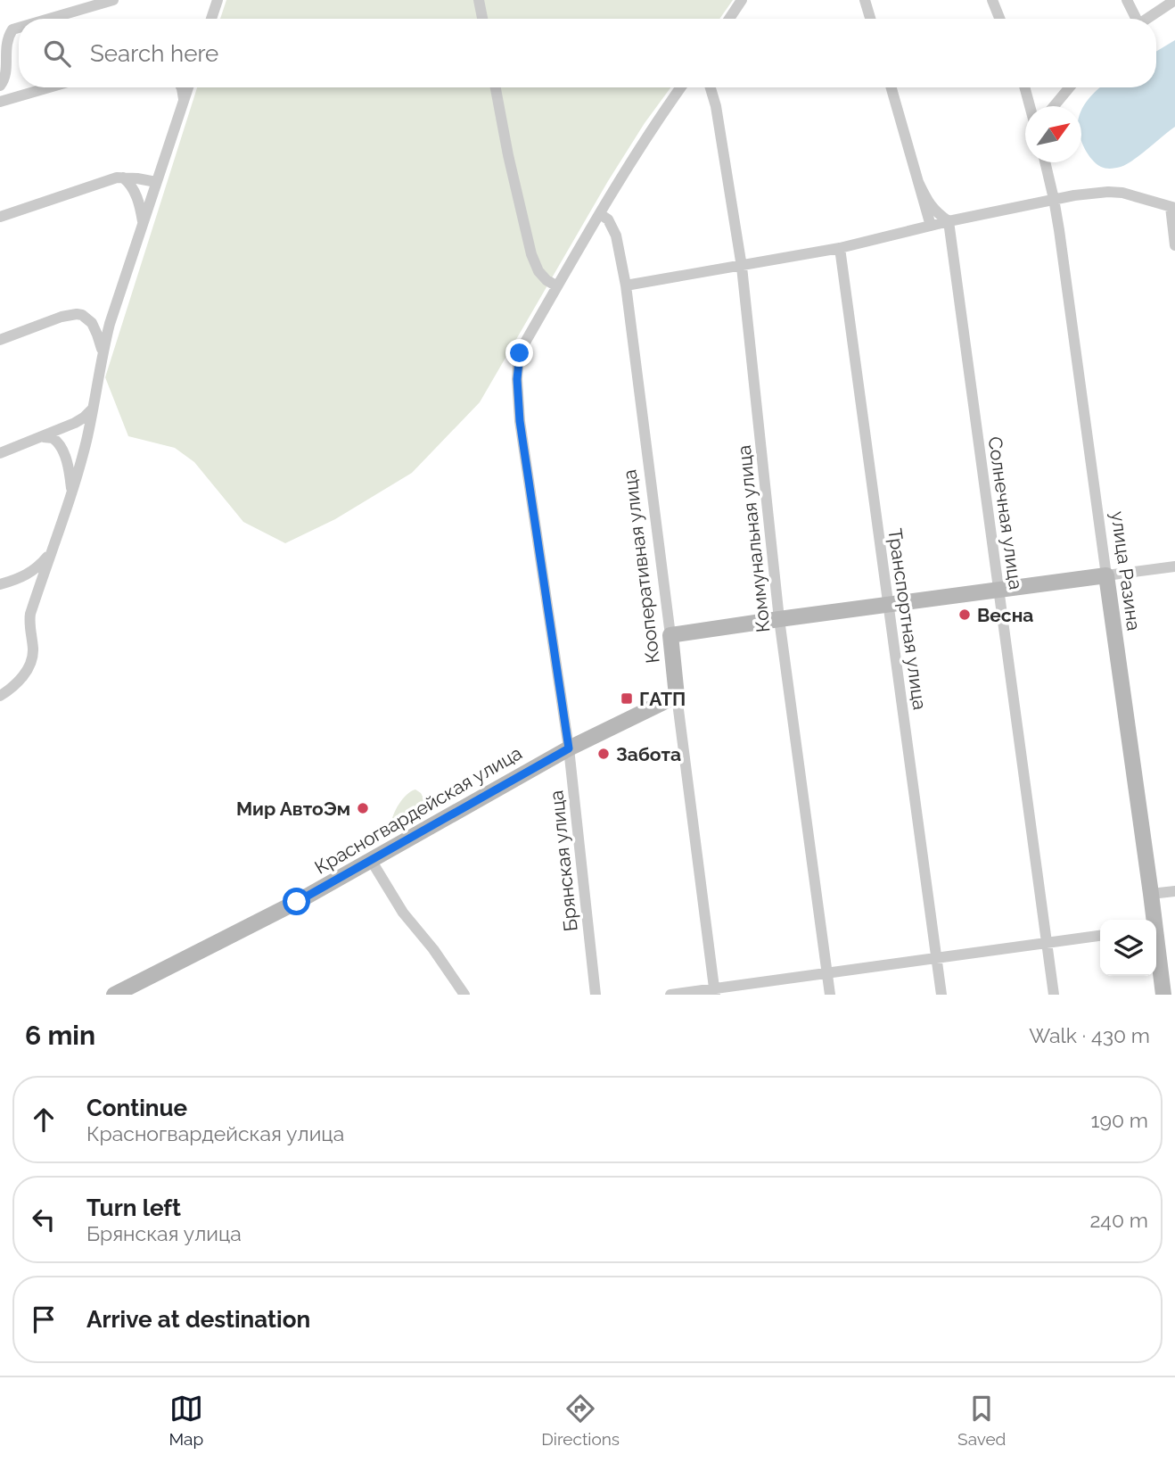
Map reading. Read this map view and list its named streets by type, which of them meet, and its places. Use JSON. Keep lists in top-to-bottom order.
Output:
{
  "streets": {
    "street": [
      "Солнечная улица",
      "Коммунальная улица",
      "Кооперативная улица",
      "улица Разина",
      "Транспортная улица",
      "Красногвардейская улица",
      "Брянская улица"
    ]
  },
  "crossings": [
    ["Кооперативная улица", "Красногвардейская улица"],
    ["Красногвардейская улица", "Брянская улица"]
  ],
  "places": {
    "other": ["Весна", "Забота", "Мир АвтоЭм"],
    "transit": ["ГАТП"]
  },
  "north": "top right",
  "page": {
    "search": "Search here",
    "heading": ["6 min", "Walk · 430 m"],
    "list": [
      ["Continue", "Красногвардейская улица", "190 m"],
      ["Turn left", "Брянская улица", "240 m"],
      "Arrive at destination"
    ],
    "nav": ["Map", "Directions", "Saved"]
  }
}
